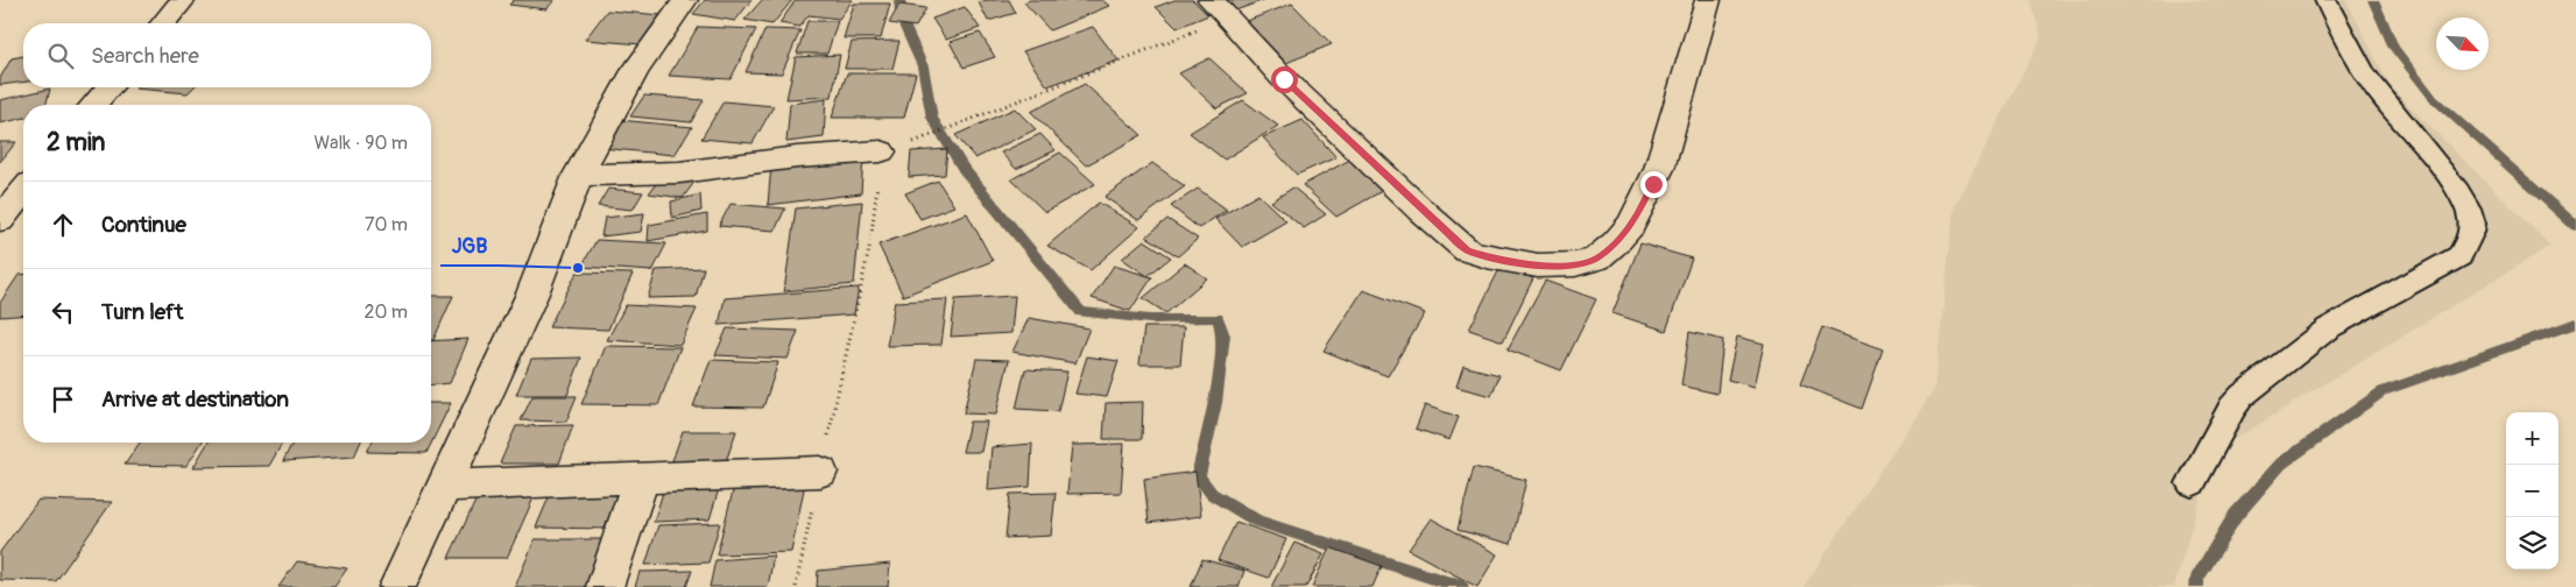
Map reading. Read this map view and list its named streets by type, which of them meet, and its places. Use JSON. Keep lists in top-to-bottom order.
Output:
{
  "places": ["JGB"],
  "north": "bottom right",
  "page": {
    "search": "Search here",
    "heading": ["2 min", "Walk · 90 m"],
    "list": [
      ["Continue", "70 m"],
      ["Turn left", "20 m"],
      "Arrive at destination"
    ],
    "map_buttons": ["+", "−"]
  }
}
